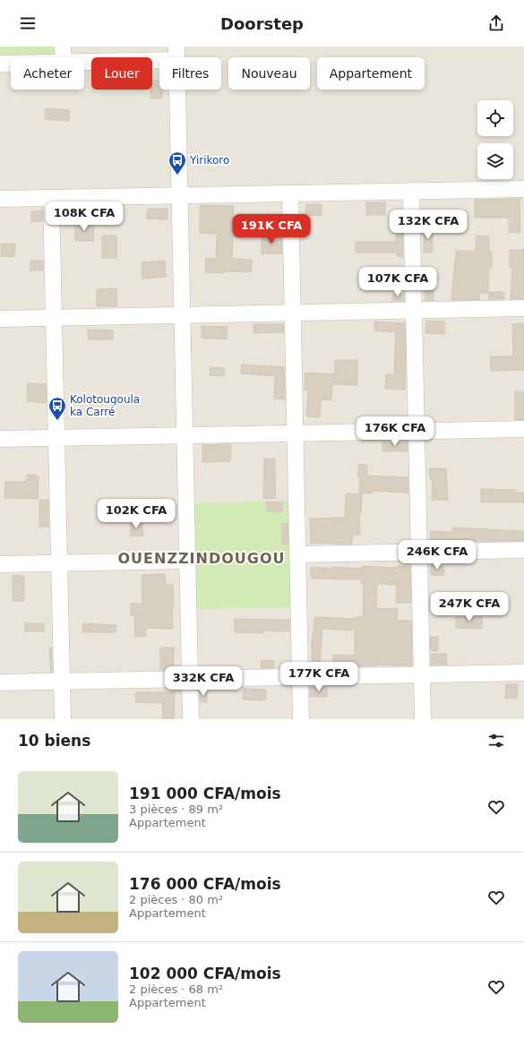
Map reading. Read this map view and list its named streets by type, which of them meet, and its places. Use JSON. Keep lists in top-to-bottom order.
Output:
{
  "districts": ["OUENZZINDOUGOU"],
  "places": {
    "bus stop": ["Yirikoro", "Kolotougoula ka Carré"]
  },
  "page": {
    "header": "Doorstep",
    "chip": [
      "Acheter",
      "Louer",
      "Filtres",
      "Nouveau",
      "Appartement"
    ],
    "price": [
      "108K CFA",
      "132K CFA",
      "191K CFA",
      "107K CFA",
      "176K CFA",
      "102K CFA",
      "246K CFA",
      "247K CFA",
      "177K CFA",
      "332K CFA"
    ],
    "heading": "10 biens",
    "list": [
      {
        "name": "191 000 CFA/mois",
        "note": "3 pièces · 89 m² · Appartement"
      },
      {
        "name": "176 000 CFA/mois",
        "note": "2 pièces · 80 m² · Appartement"
      },
      {
        "name": "102 000 CFA/mois",
        "note": "2 pièces · 68 m² · Appartement"
      }
    ]
  }
}
